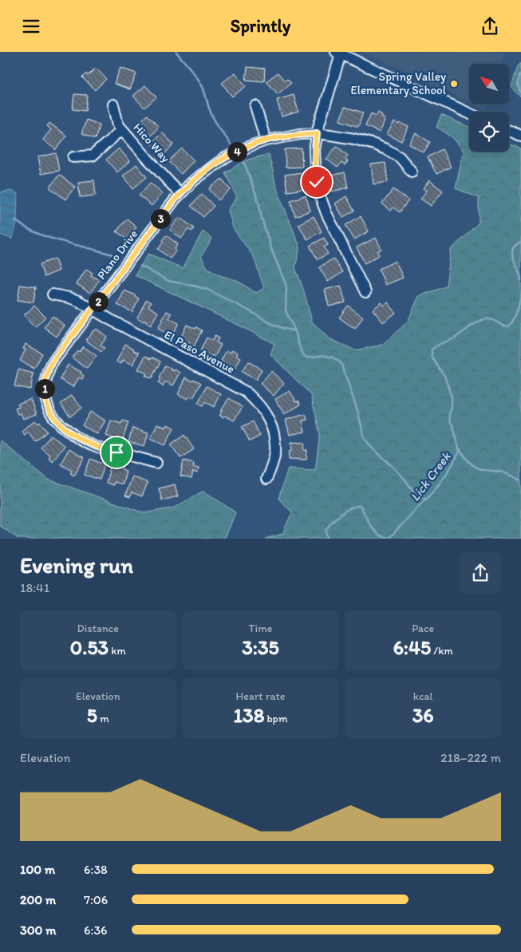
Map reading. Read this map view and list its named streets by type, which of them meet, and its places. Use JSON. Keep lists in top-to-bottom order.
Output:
{
  "streets": {
    "street": ["Hico Way", "Plano Drive", "El Paso Avenue"]
  },
  "crossings": [
    ["Hico Way", "Plano Drive"],
    ["Plano Drive", "El Paso Avenue"]
  ],
  "water": ["Lick Creek"],
  "places": ["Spring Valley Elementary School"],
  "north": "top left",
  "page": {
    "header": "Sprintly",
    "pins": [
      "4",
      "3",
      "2",
      "1"
    ],
    "heading": ["Evening run", "18:41"],
    "stats": [
      ["Distance", "0.53 km"],
      ["Time", "3:35"],
      ["Pace", "6:45 /km"],
      ["Elevation", "5 m"],
      ["Heart rate", "138 bpm"],
      ["kcal", "36"]
    ],
    "chart": ["Elevation", "218–222 m"],
    "list": [
      {
        "name": "100 m",
        "note": "6:38"
      },
      {
        "name": "200 m",
        "note": "7:06"
      },
      {
        "name": "300 m",
        "note": "6:36"
      }
    ]
  }
}
